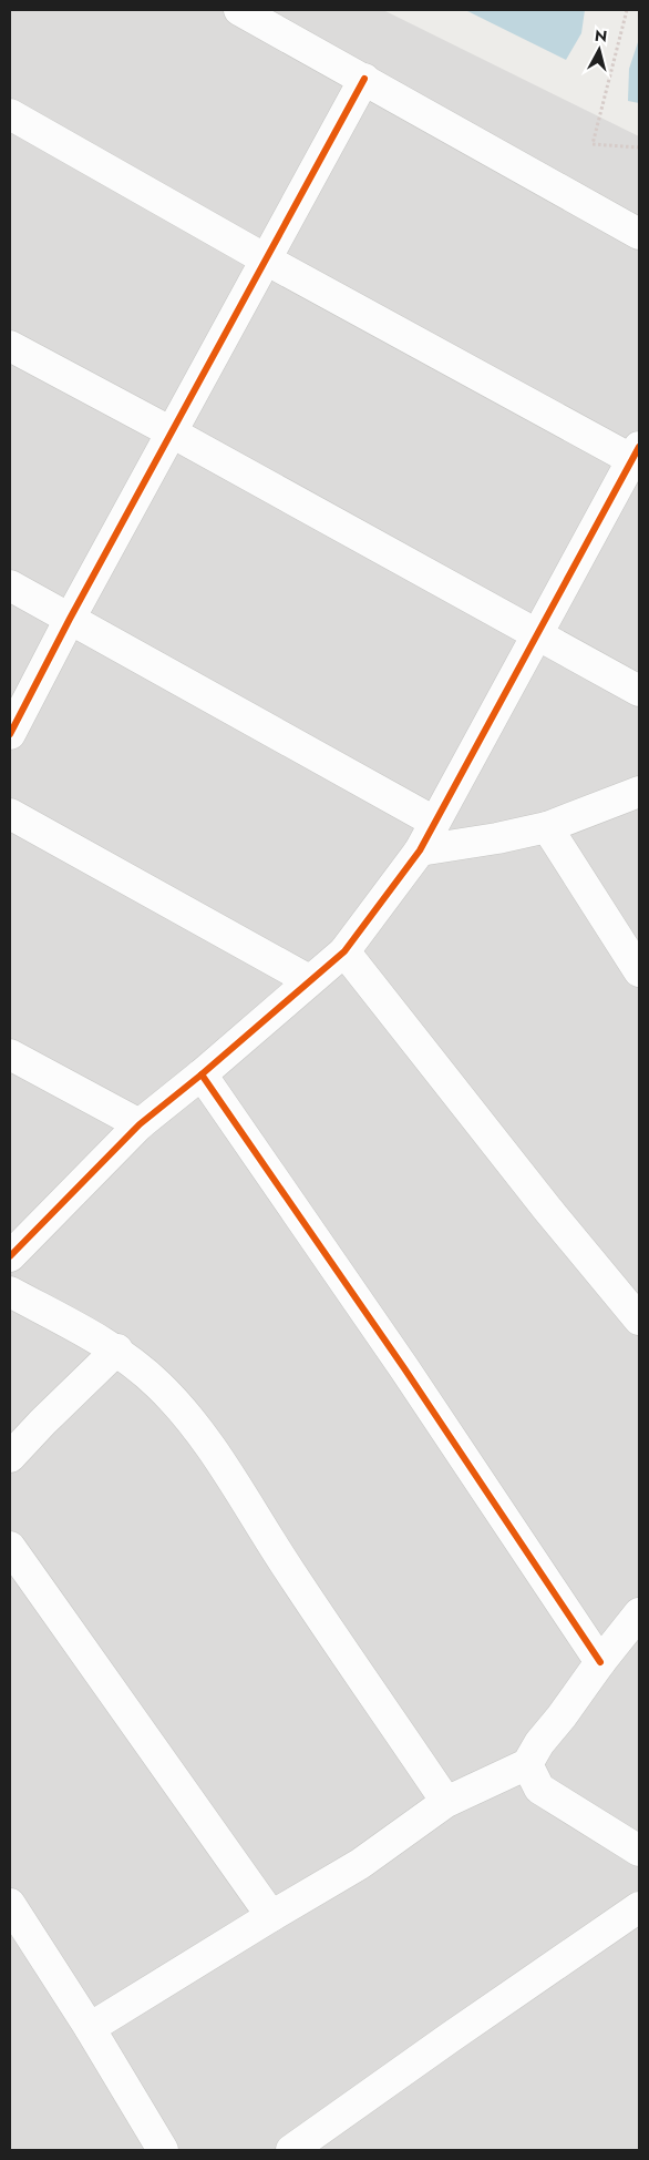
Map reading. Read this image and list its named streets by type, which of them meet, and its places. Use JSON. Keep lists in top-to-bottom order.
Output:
{
  "north": "top"
}
